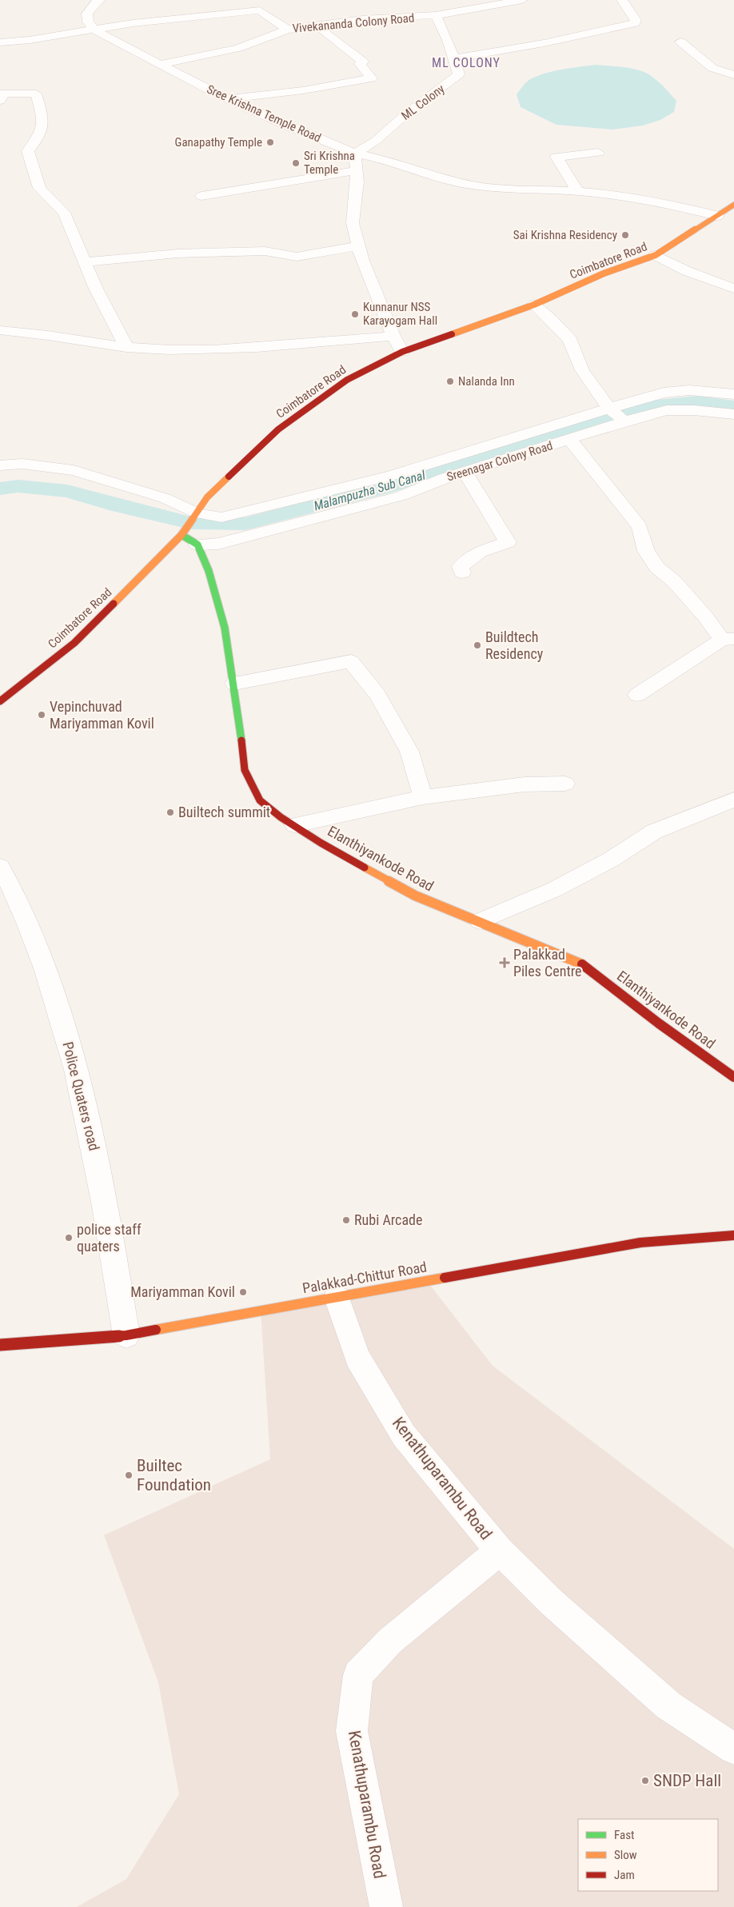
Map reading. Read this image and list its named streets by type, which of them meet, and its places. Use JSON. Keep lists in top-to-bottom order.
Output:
{
  "streets": {
    "main road": ["Coimbatore Road", "Elanthiyankode Road", "Palakkad-Chittur Road"],
    "street": [
      "Vivekananda Colony Road",
      "ML Colony",
      "Sree Krishna Temple Road",
      "Sreenagar Colony Road",
      "Police Quaters road",
      "Kenathuparambu Road"
    ]
  },
  "crossings": [
    ["Vivekananda Colony Road", "ML Colony"],
    ["Vivekananda Colony Road", "Sree Krishna Temple Road"],
    ["ML Colony", "Sree Krishna Temple Road"],
    ["Sree Krishna Temple Road", "Coimbatore Road"],
    ["Sreenagar Colony Road", "Elanthiyankode Road"],
    ["Police Quaters road", "Palakkad-Chittur Road"],
    ["Palakkad-Chittur Road", "Kenathuparambu Road"]
  ],
  "districts": ["ML COLONY"],
  "water": ["Malampuzha Sub Canal"],
  "places": {
    "other": [
      "Ganapathy Temple",
      "Sri Krishna Temple",
      "Sai Krishna Residency",
      "Kunnanur NSS Karayogam Hall",
      "Nalanda Inn",
      "Buildtech Residency",
      "Vepinchuvad Mariyamman Kovil",
      "Builtech summit",
      "Rubi Arcade",
      "police staff quaters",
      "Mariyamman Kovil",
      "Builtec Foundation",
      "SNDP Hall"
    ],
    "health": ["Palakkad Piles Centre"]
  },
  "legend": ["Fast", "Slow", "Jam"]
}
